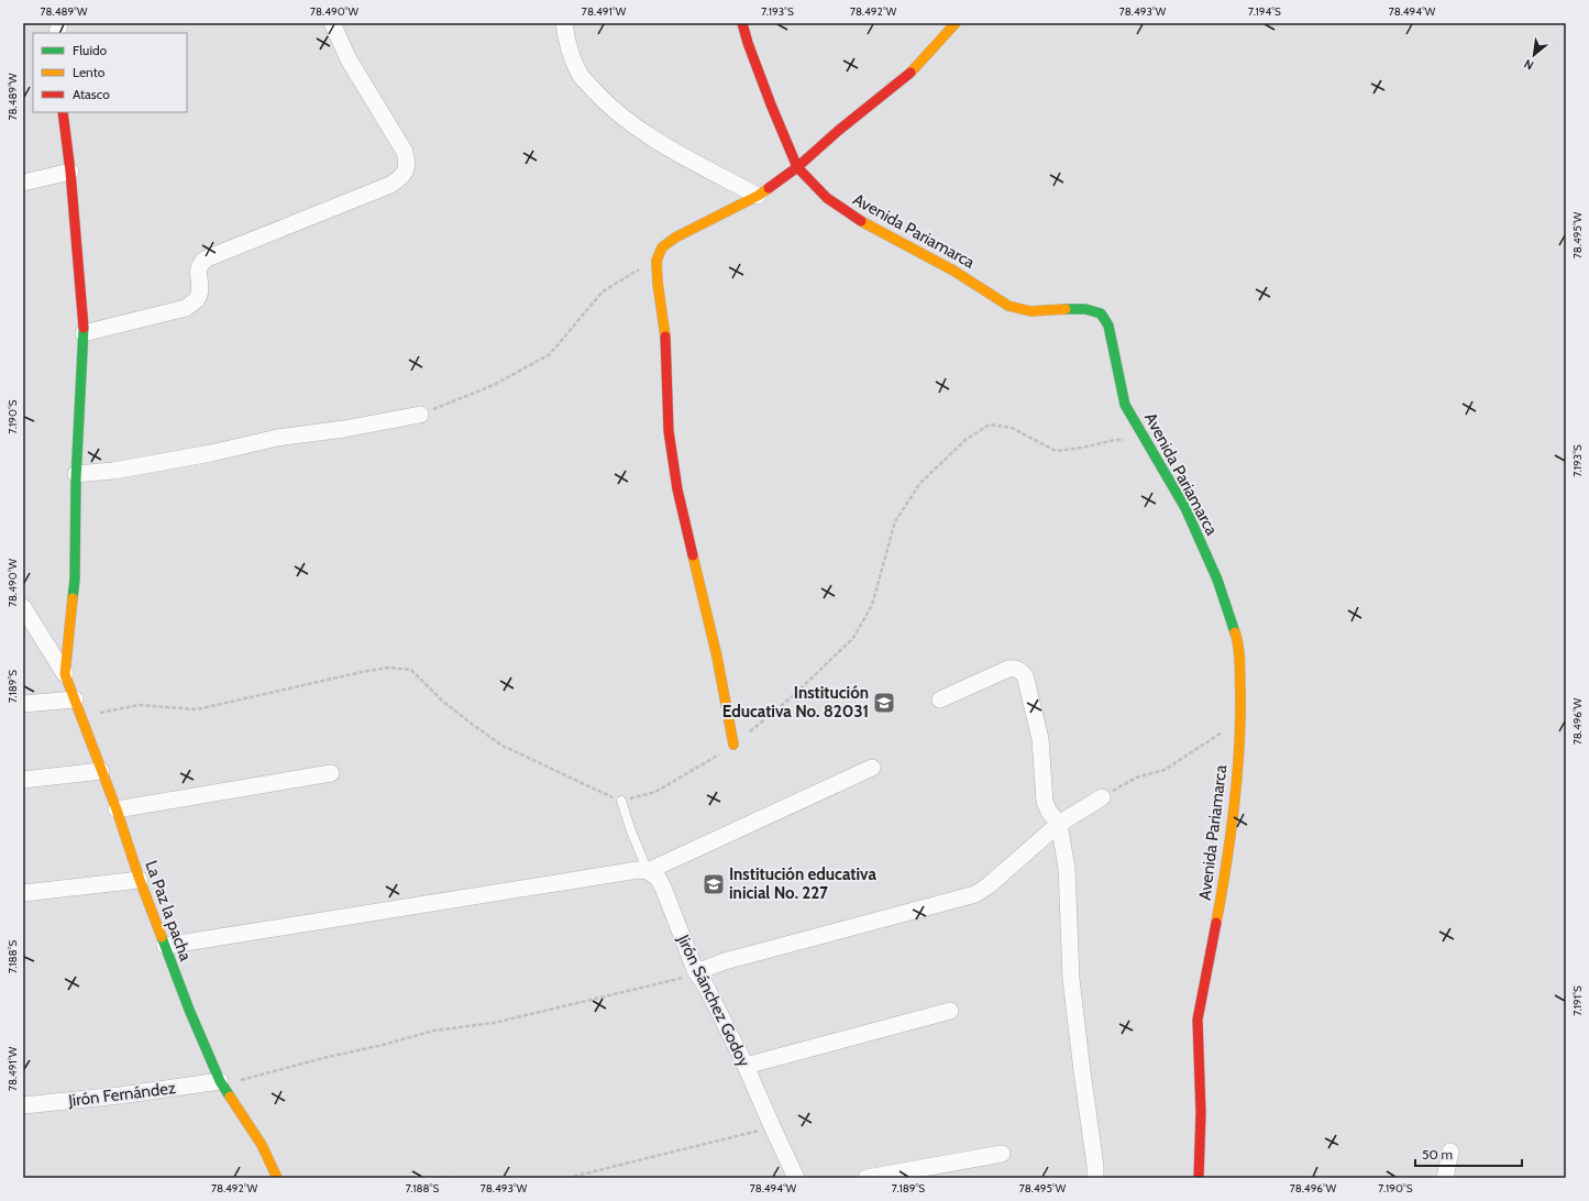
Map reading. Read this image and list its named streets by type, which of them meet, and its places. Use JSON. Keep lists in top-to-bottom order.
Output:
{
  "streets": {
    "street": [
      "Avenida Pariamarca",
      "La Paz la pacha",
      "Jirón Sánchez Godoy",
      "Jirón Fernández"
    ]
  },
  "crossings": [
    ["La Paz la pacha", "Jirón Fernández"]
  ],
  "places": {
    "school or university": ["Institución Educativa No. 82031", "Institución educativa inicial No. 227"]
  },
  "legend": ["Fluido", "Lento", "Atasco"],
  "scale_bar": "50 m",
  "north": "bottom left",
  "coordinates": [
    "78.489°W",
    "78.490°W",
    "78.491°W",
    "7.193°S",
    "78.492°W",
    "78.493°W",
    "7.194°S",
    "78.494°W",
    "78.495°W",
    "7.190°S",
    "7.189°S",
    "78.496°W",
    "7.188°S",
    "7.191°S"
  ]
}
